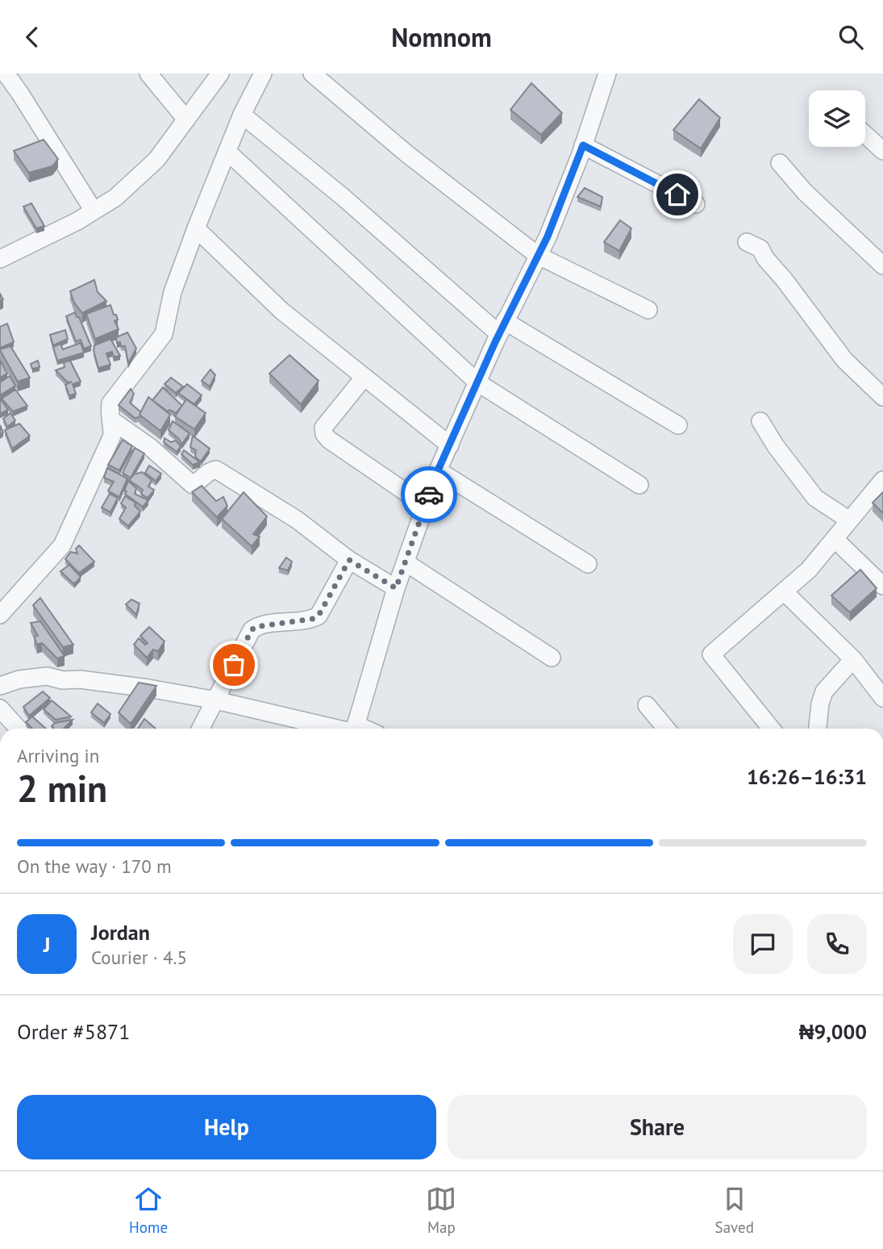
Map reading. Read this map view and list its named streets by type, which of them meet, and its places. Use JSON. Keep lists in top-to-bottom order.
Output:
{
  "page": {
    "header": "Nomnom",
    "heading": ["2 min", "Arriving in", "16:26–16:31"],
    "panel": [
      "Jordan",
      "Courier · 4.5",
      "Order #5871",
      "₦9,000"
    ],
    "bar": "On the way · 170 m",
    "round": "J",
    "buttons": ["Help", "Share"],
    "tabs": ["Home", "Map", "Saved"]
  }
}
